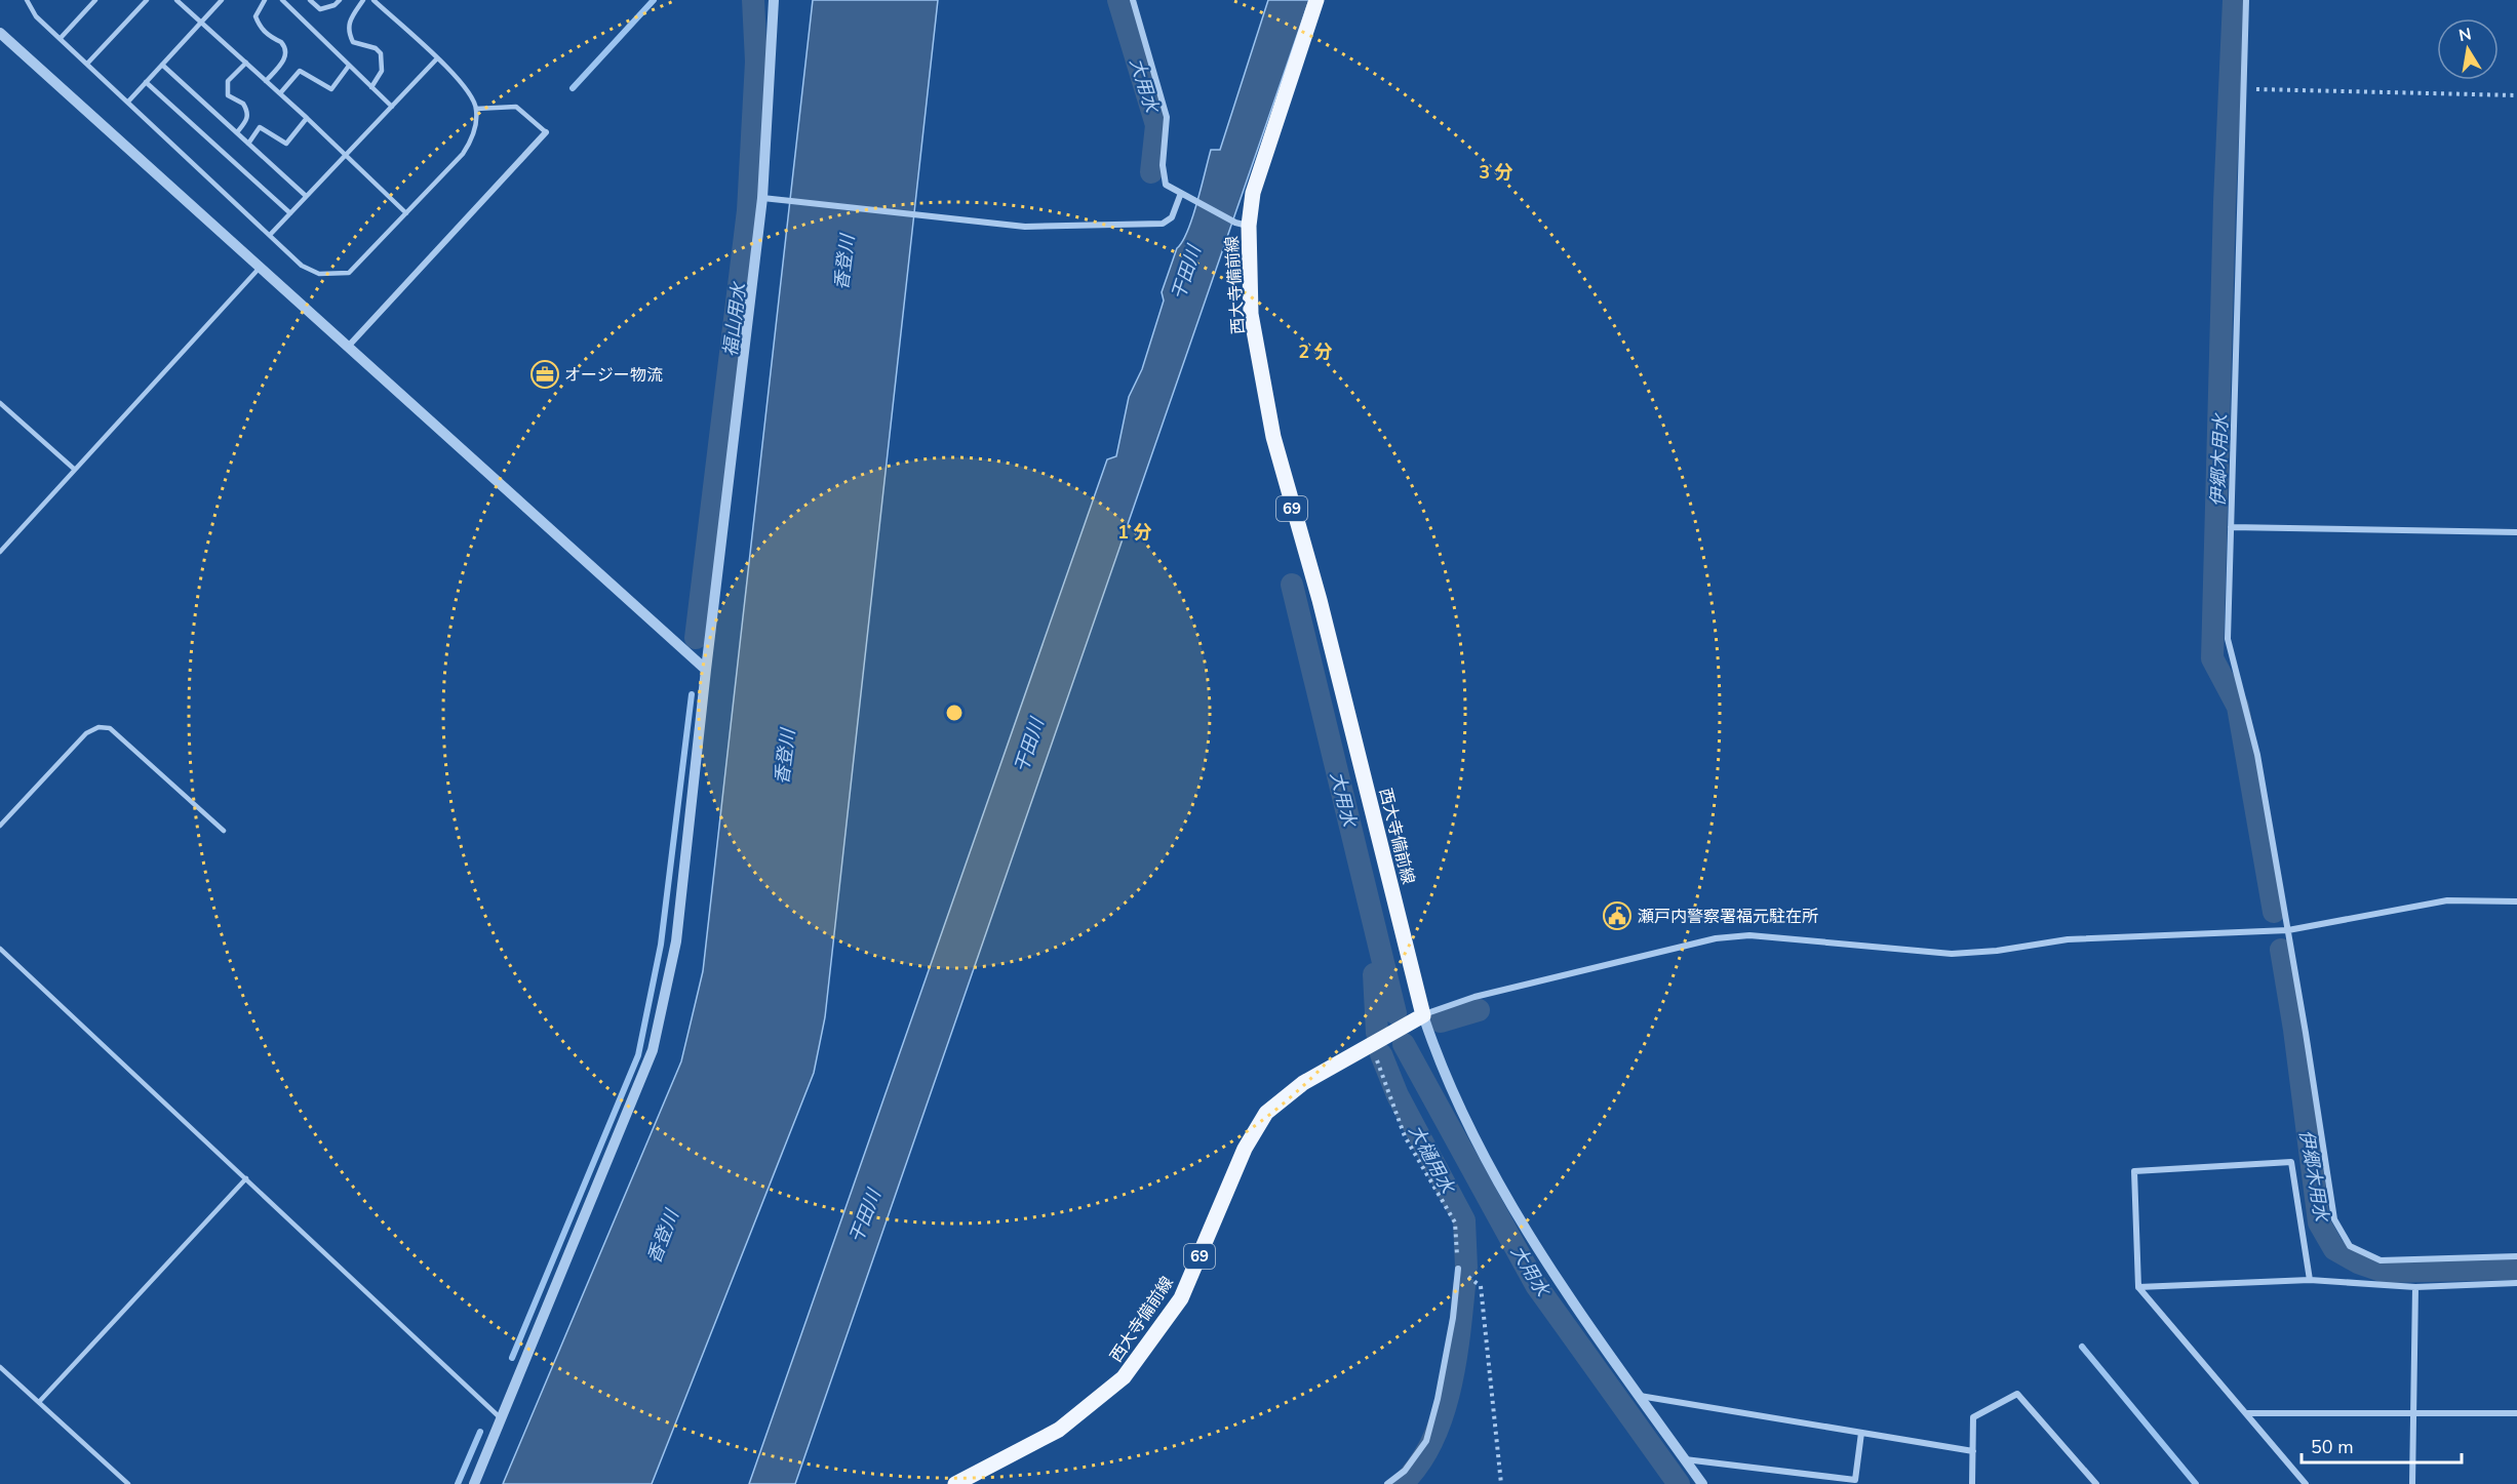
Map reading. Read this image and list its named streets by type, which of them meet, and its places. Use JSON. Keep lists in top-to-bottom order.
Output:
{
  "streets": {
    "main road": ["西大寺備前線", "69"]
  },
  "water": [
    "大用水",
    "香登川",
    "干田川",
    "福山用水",
    "伊郷木用水",
    "大樋用水"
  ],
  "places": {
    "office": ["オージー物流"],
    "public building": ["瀬戸内警察署福元駐在所"]
  },
  "scale_bar": "50 m",
  "north": "top",
  "rings": ["3 分", "2 分", "1 分"]
}
